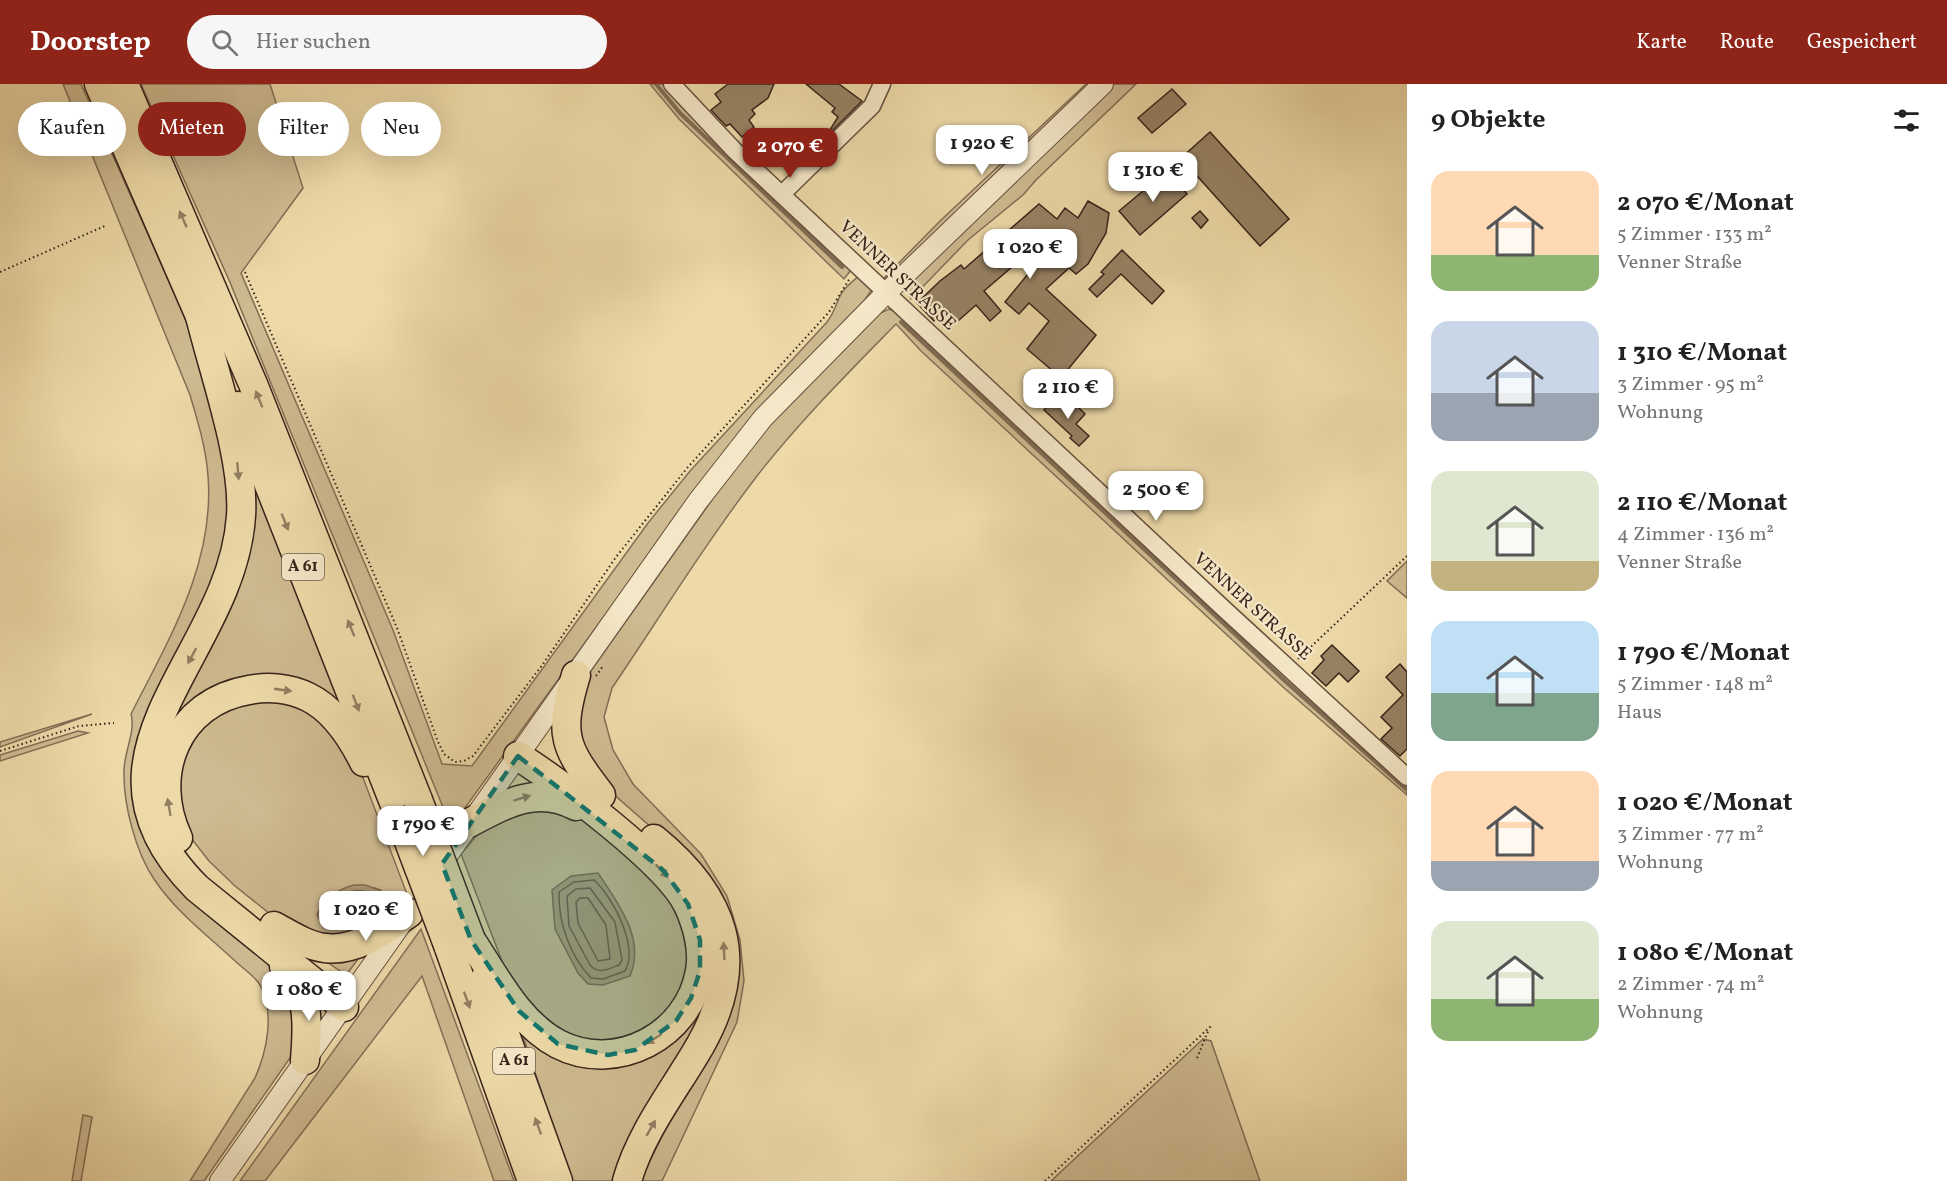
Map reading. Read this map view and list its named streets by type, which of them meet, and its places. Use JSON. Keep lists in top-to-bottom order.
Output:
{
  "streets": {
    "highway": ["A 61"],
    "street": ["VENNER STRASSE"]
  },
  "page": {
    "header": "Doorstep",
    "search": "Hier suchen",
    "nav": ["Karte", "Route", "Gespeichert"],
    "heading": "9 Objekte",
    "chip": [
      "Kaufen",
      "Mieten",
      "Filter",
      "Neu"
    ],
    "price": [
      "1 920 €",
      "2 070 €",
      "1 310 €",
      "1 020 €",
      "2 110 €",
      "2 500 €",
      "1 790 €",
      "1 020 €",
      "1 080 €"
    ],
    "list": [
      {
        "name": "2 070 €/Monat",
        "note": "5 Zimmer · 133 m² · Venner Straße"
      },
      {
        "name": "1 310 €/Monat",
        "note": "3 Zimmer · 95 m² · Wohnung"
      },
      {
        "name": "2 110 €/Monat",
        "note": "4 Zimmer · 136 m² · Venner Straße"
      },
      {
        "name": "1 790 €/Monat",
        "note": "5 Zimmer · 148 m² · Haus"
      },
      {
        "name": "1 020 €/Monat",
        "note": "3 Zimmer · 77 m² · Wohnung"
      },
      {
        "name": "1 080 €/Monat",
        "note": "2 Zimmer · 74 m² · Wohnung"
      }
    ]
  }
}
